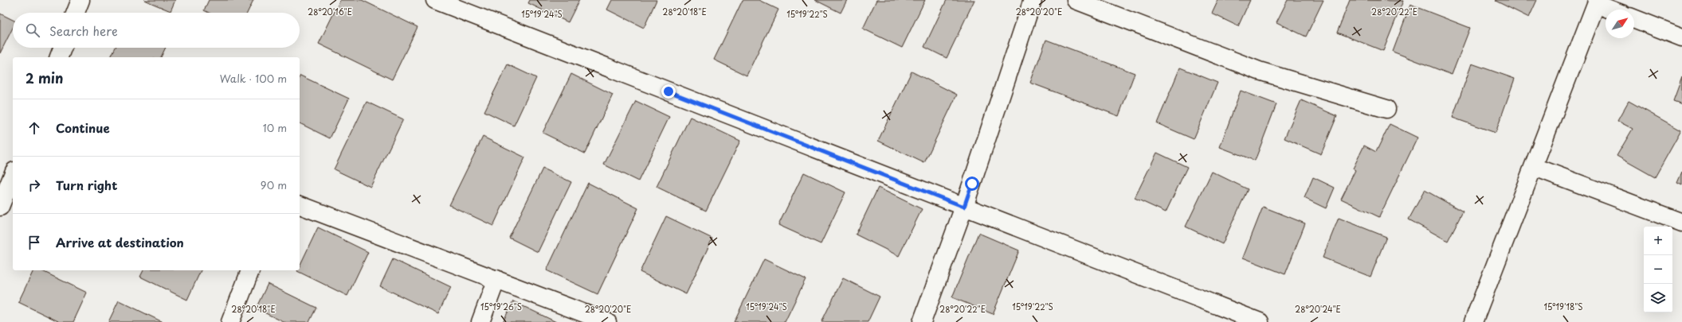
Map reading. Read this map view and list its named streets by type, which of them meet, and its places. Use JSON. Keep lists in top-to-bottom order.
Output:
{
  "north": "top right",
  "page": {
    "search": "Search here",
    "heading": ["2 min", "Walk · 100 m"],
    "list": [
      ["Continue", "10 m"],
      ["Turn right", "90 m"],
      "Arrive at destination"
    ],
    "map_buttons": ["+", "−"]
  },
  "coordinates": [
    "28°20'22\"E",
    "28°20'16\"E",
    "28°20'20\"E",
    "28°20'18\"E",
    "15°19'24\"S",
    "15°19'22\"S",
    "15°19'26\"S",
    "15°19'18\"S",
    "28°20'24\"E"
  ]
}
